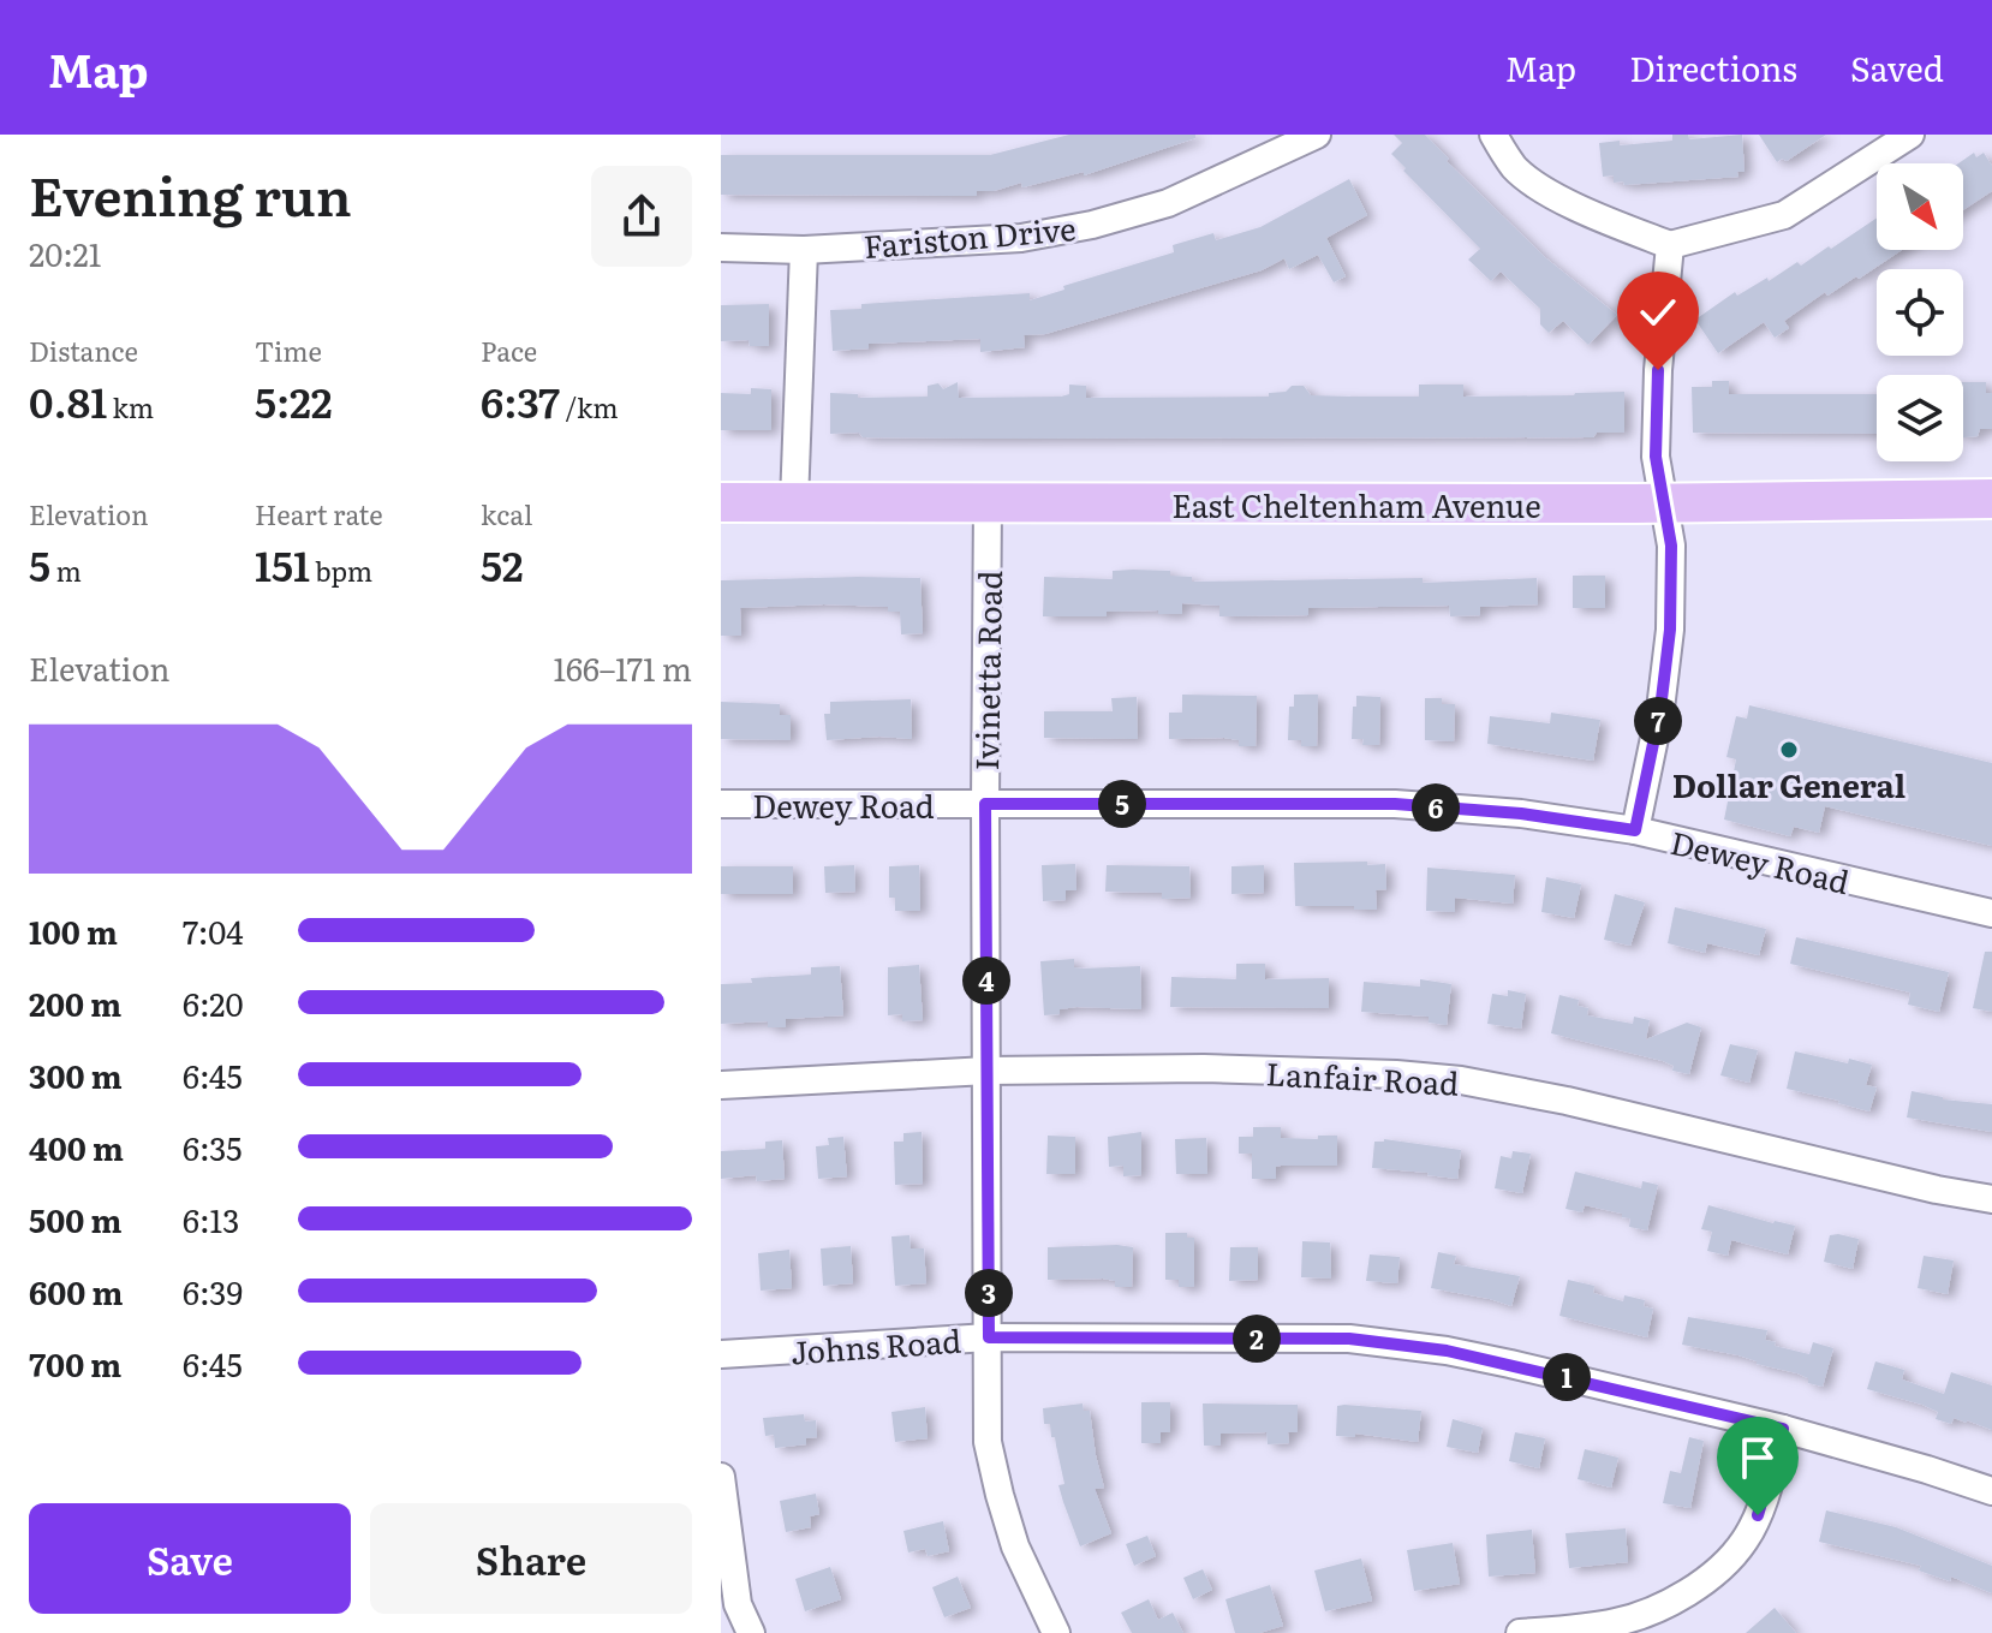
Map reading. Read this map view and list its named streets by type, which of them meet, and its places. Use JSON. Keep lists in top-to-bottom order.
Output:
{
  "streets": {
    "highway": ["East Cheltenham Avenue"],
    "street": [
      "Fariston Drive",
      "Ivinetta Road",
      "Dewey Road",
      "Lanfair Road",
      "Johns Road"
    ]
  },
  "crossings": [
    ["East Cheltenham Avenue", "Ivinetta Road"],
    ["Ivinetta Road", "Dewey Road"],
    ["Ivinetta Road", "Lanfair Road"],
    ["Ivinetta Road", "Johns Road"]
  ],
  "places": ["Dollar General"],
  "north": "bottom right",
  "page": {
    "header": "Map",
    "nav": ["Map", "Directions", "Saved"],
    "heading": ["Evening run", "20:21"],
    "stats": [
      ["Distance", "0.81 km"],
      ["Time", "5:22"],
      ["Pace", "6:37 /km"],
      ["Elevation", "5 m"],
      ["Heart rate", "151 bpm"],
      ["kcal", "52"]
    ],
    "chart": ["Elevation", "166–171 m"],
    "pins": [
      "7",
      "5",
      "6",
      "4",
      "3",
      "2",
      "1"
    ],
    "list": [
      {
        "name": "100 m",
        "note": "7:04"
      },
      {
        "name": "200 m",
        "note": "6:20"
      },
      {
        "name": "300 m",
        "note": "6:45"
      },
      {
        "name": "400 m",
        "note": "6:35"
      },
      {
        "name": "500 m",
        "note": "6:13"
      },
      {
        "name": "600 m",
        "note": "6:39"
      },
      {
        "name": "700 m",
        "note": "6:45"
      }
    ],
    "buttons": ["Save", "Share"]
  }
}
